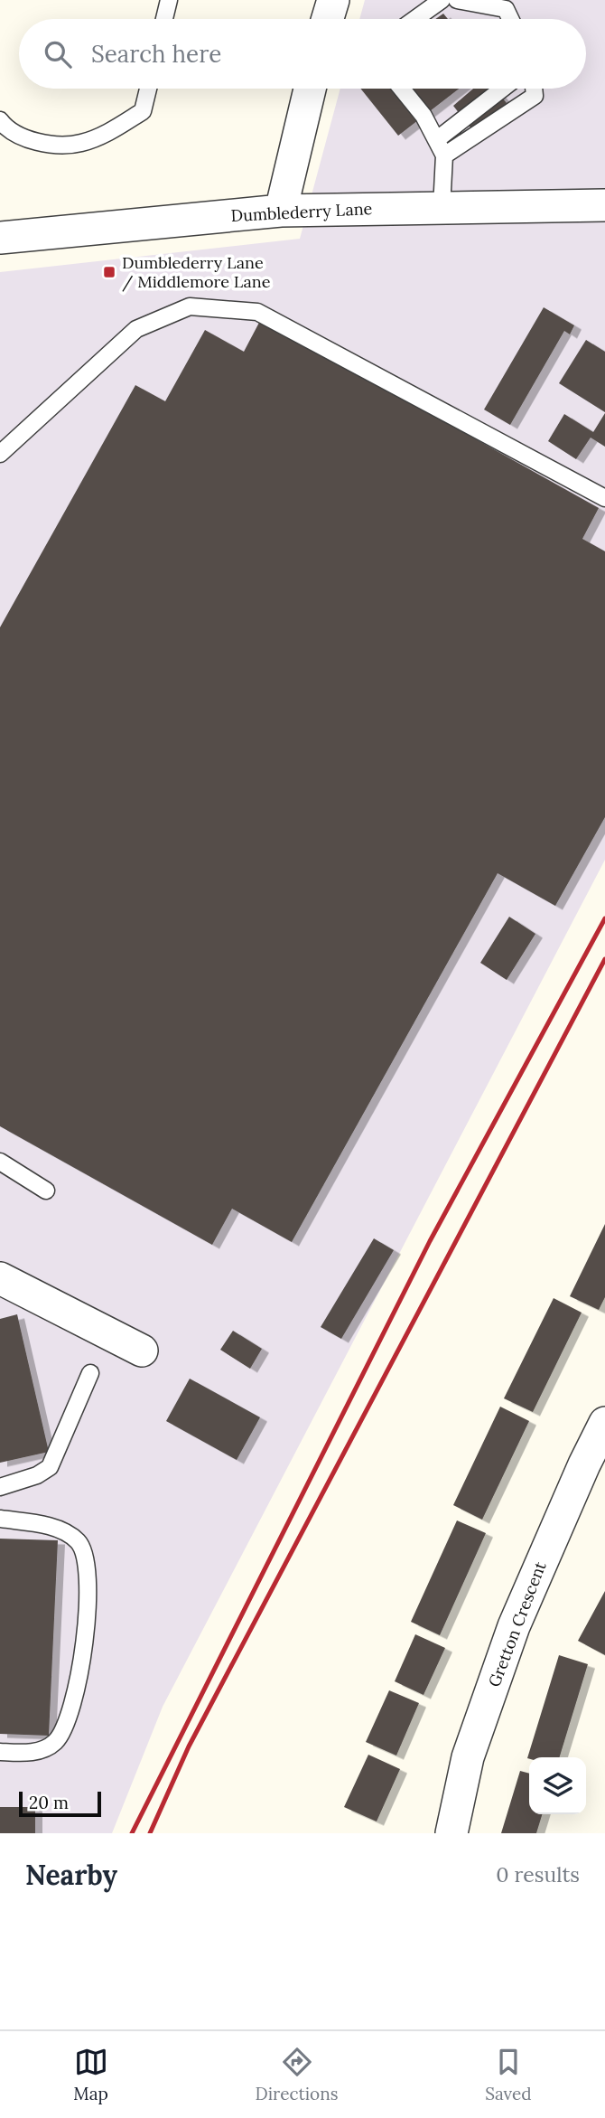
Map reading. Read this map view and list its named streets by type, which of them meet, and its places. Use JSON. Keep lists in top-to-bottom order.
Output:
{
  "streets": {
    "street": ["Dumblederry Lane", "Gretton Crescent"]
  },
  "places": {
    "transit": ["Dumblederry Lane / Middlemore Lane"]
  },
  "scale_bar": "20 m",
  "page": {
    "search": "Search here",
    "scale": "20 m",
    "heading": ["Nearby", "0 results"],
    "nav": ["Map", "Directions", "Saved"]
  }
}
